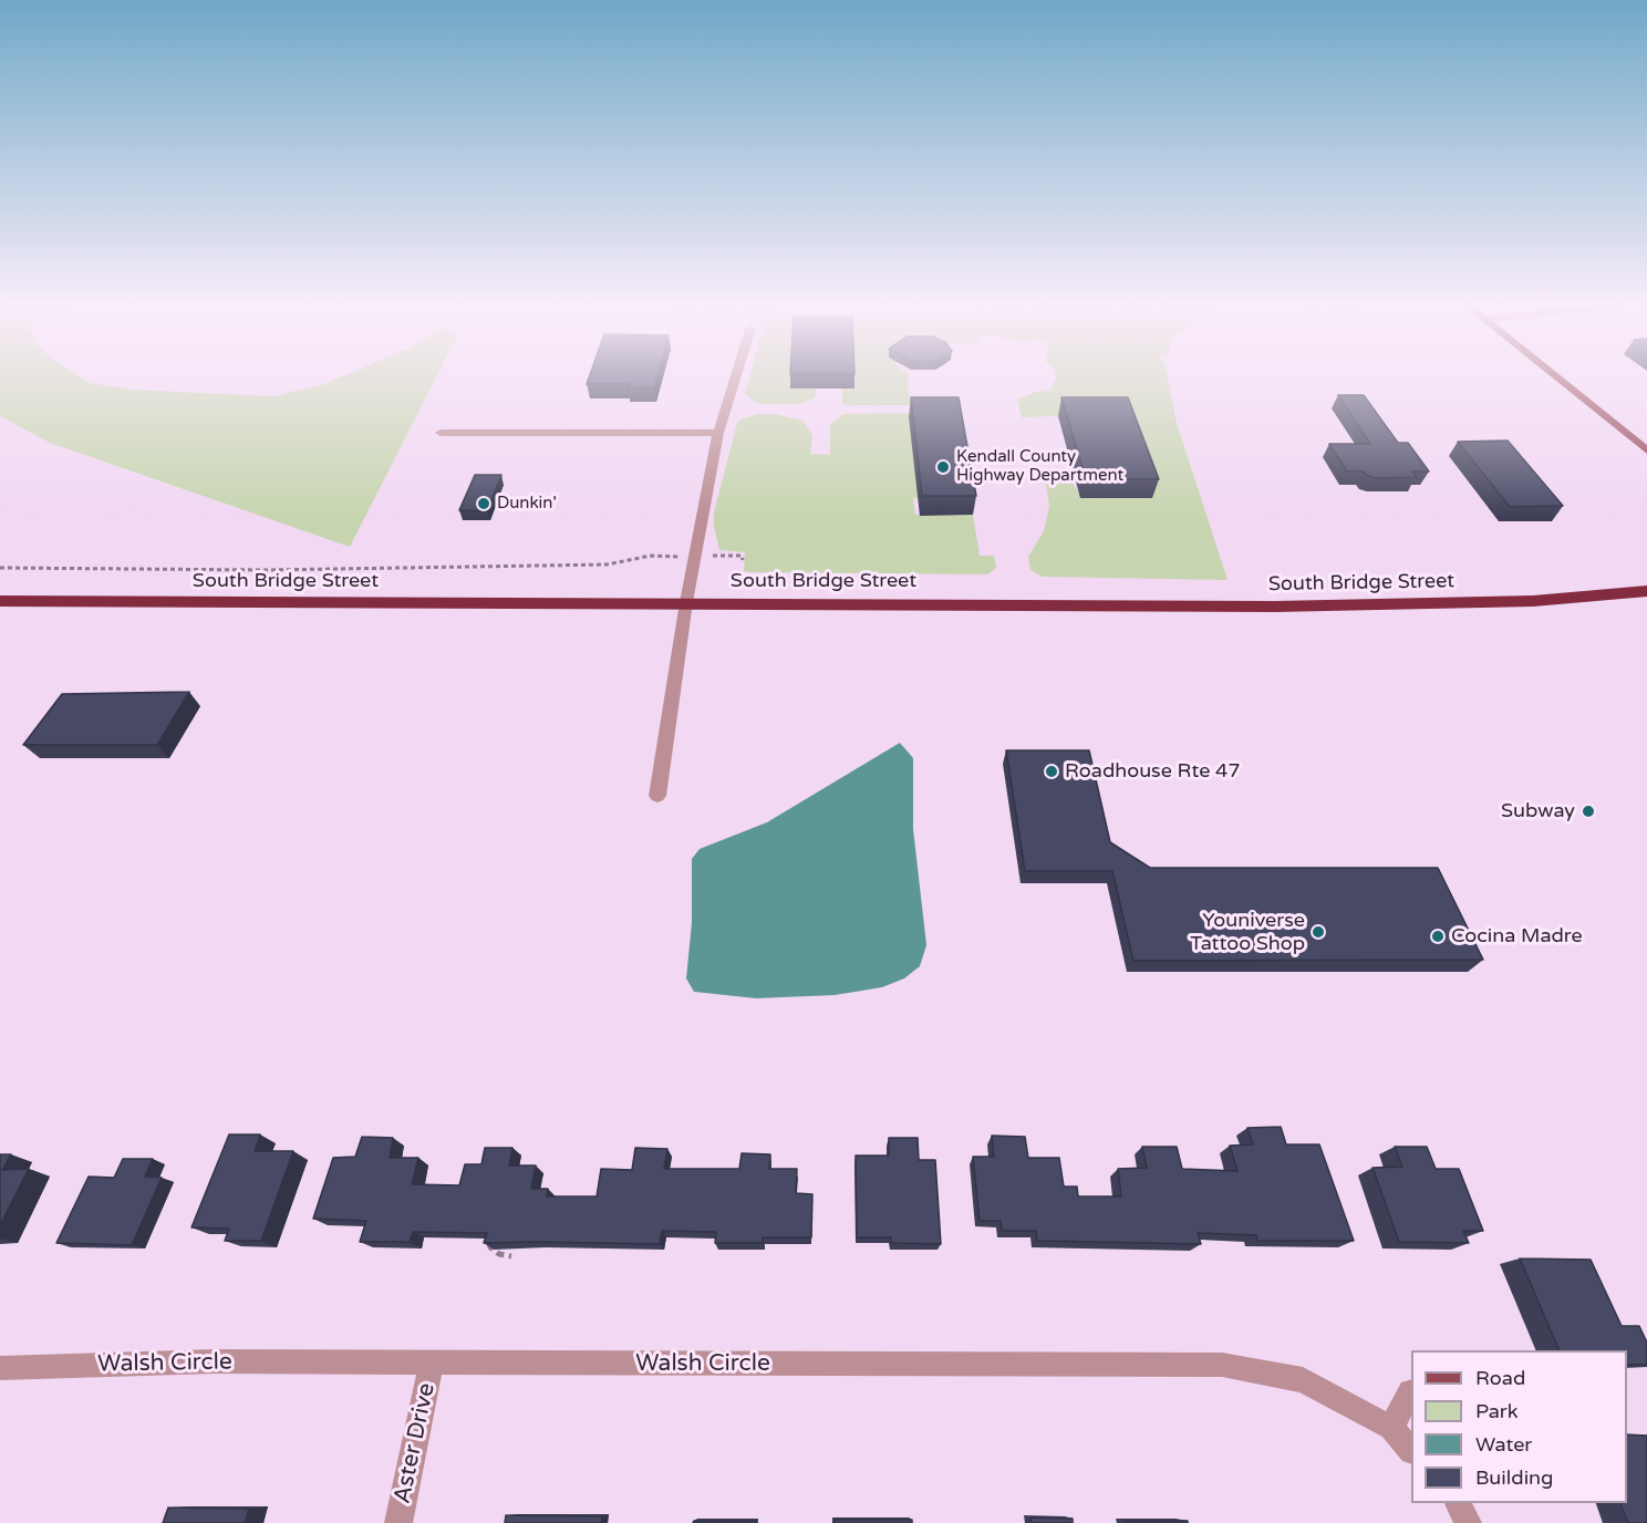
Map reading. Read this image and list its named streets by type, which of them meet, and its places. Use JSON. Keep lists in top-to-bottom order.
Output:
{
  "streets": {
    "highway": ["South Bridge Street"],
    "street": ["Walsh Circle", "Aster Drive"]
  },
  "crossings": [
    ["Walsh Circle", "Aster Drive"]
  ],
  "places": [
    "Kendall County Highway Department",
    "Dunkin'",
    "Roadhouse Rte 47",
    "Subway",
    "Youniverse Tattoo Shop",
    "Cocina Madre"
  ],
  "legend": [
    "Road",
    "Park",
    "Water",
    "Building"
  ]
}
